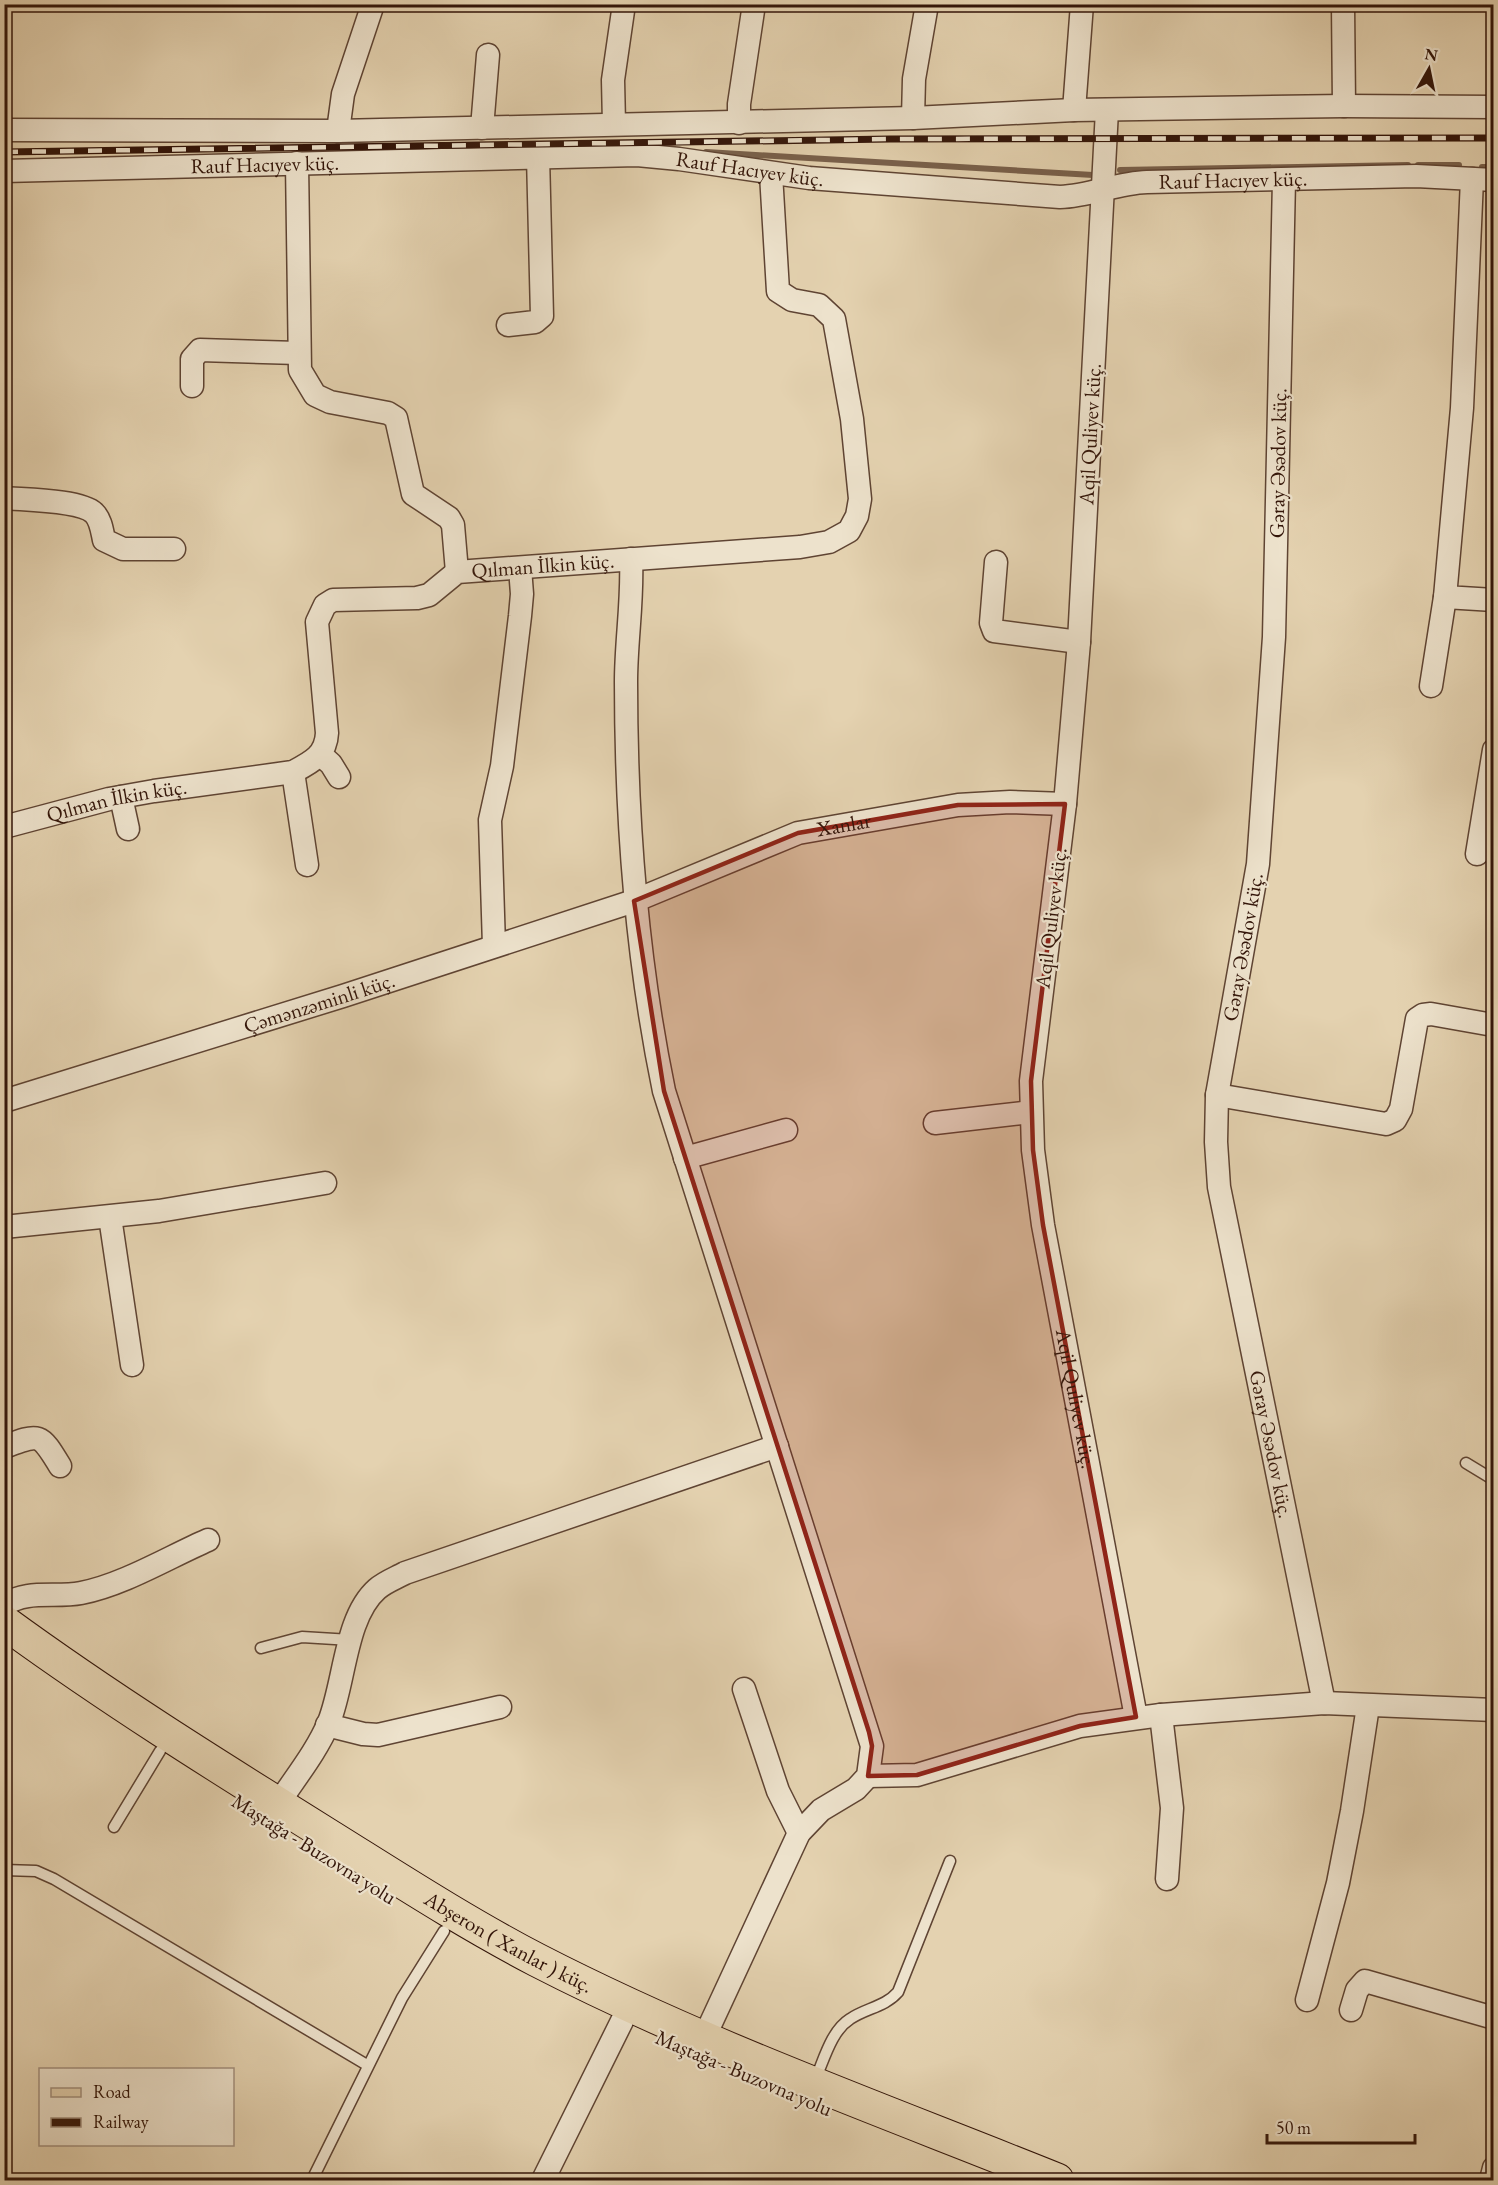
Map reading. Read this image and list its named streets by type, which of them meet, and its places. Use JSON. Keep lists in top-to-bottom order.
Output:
{
  "streets": {
    "main road": ["Maştağa - Buzovna yolu", "Abşeron ( Xanlar ) küç."],
    "street": [
      "Rauf Hacıyev küç.",
      "Aqil Quliyev küç.",
      "Gəray Əsədov küç.",
      "Qılman İlkin küç.",
      "Xanlar",
      "Çəmənzəminli küç."
    ]
  },
  "crossings": [
    ["Rauf Hacıyev küç.", "Aqil Quliyev küç."],
    ["Rauf Hacıyev küç.", "Gəray Əsədov küç."],
    ["Rauf Hacıyev küç.", "Qılman İlkin küç."],
    ["Aqil Quliyev küç.", "Xanlar"],
    ["Xanlar", "Çəmənzəminli küç."],
    ["Maştağa - Buzovna yolu", "Abşeron ( Xanlar ) küç."]
  ],
  "legend": ["Road", "Railway"],
  "scale_bar": "50 m",
  "north": "top"
}
